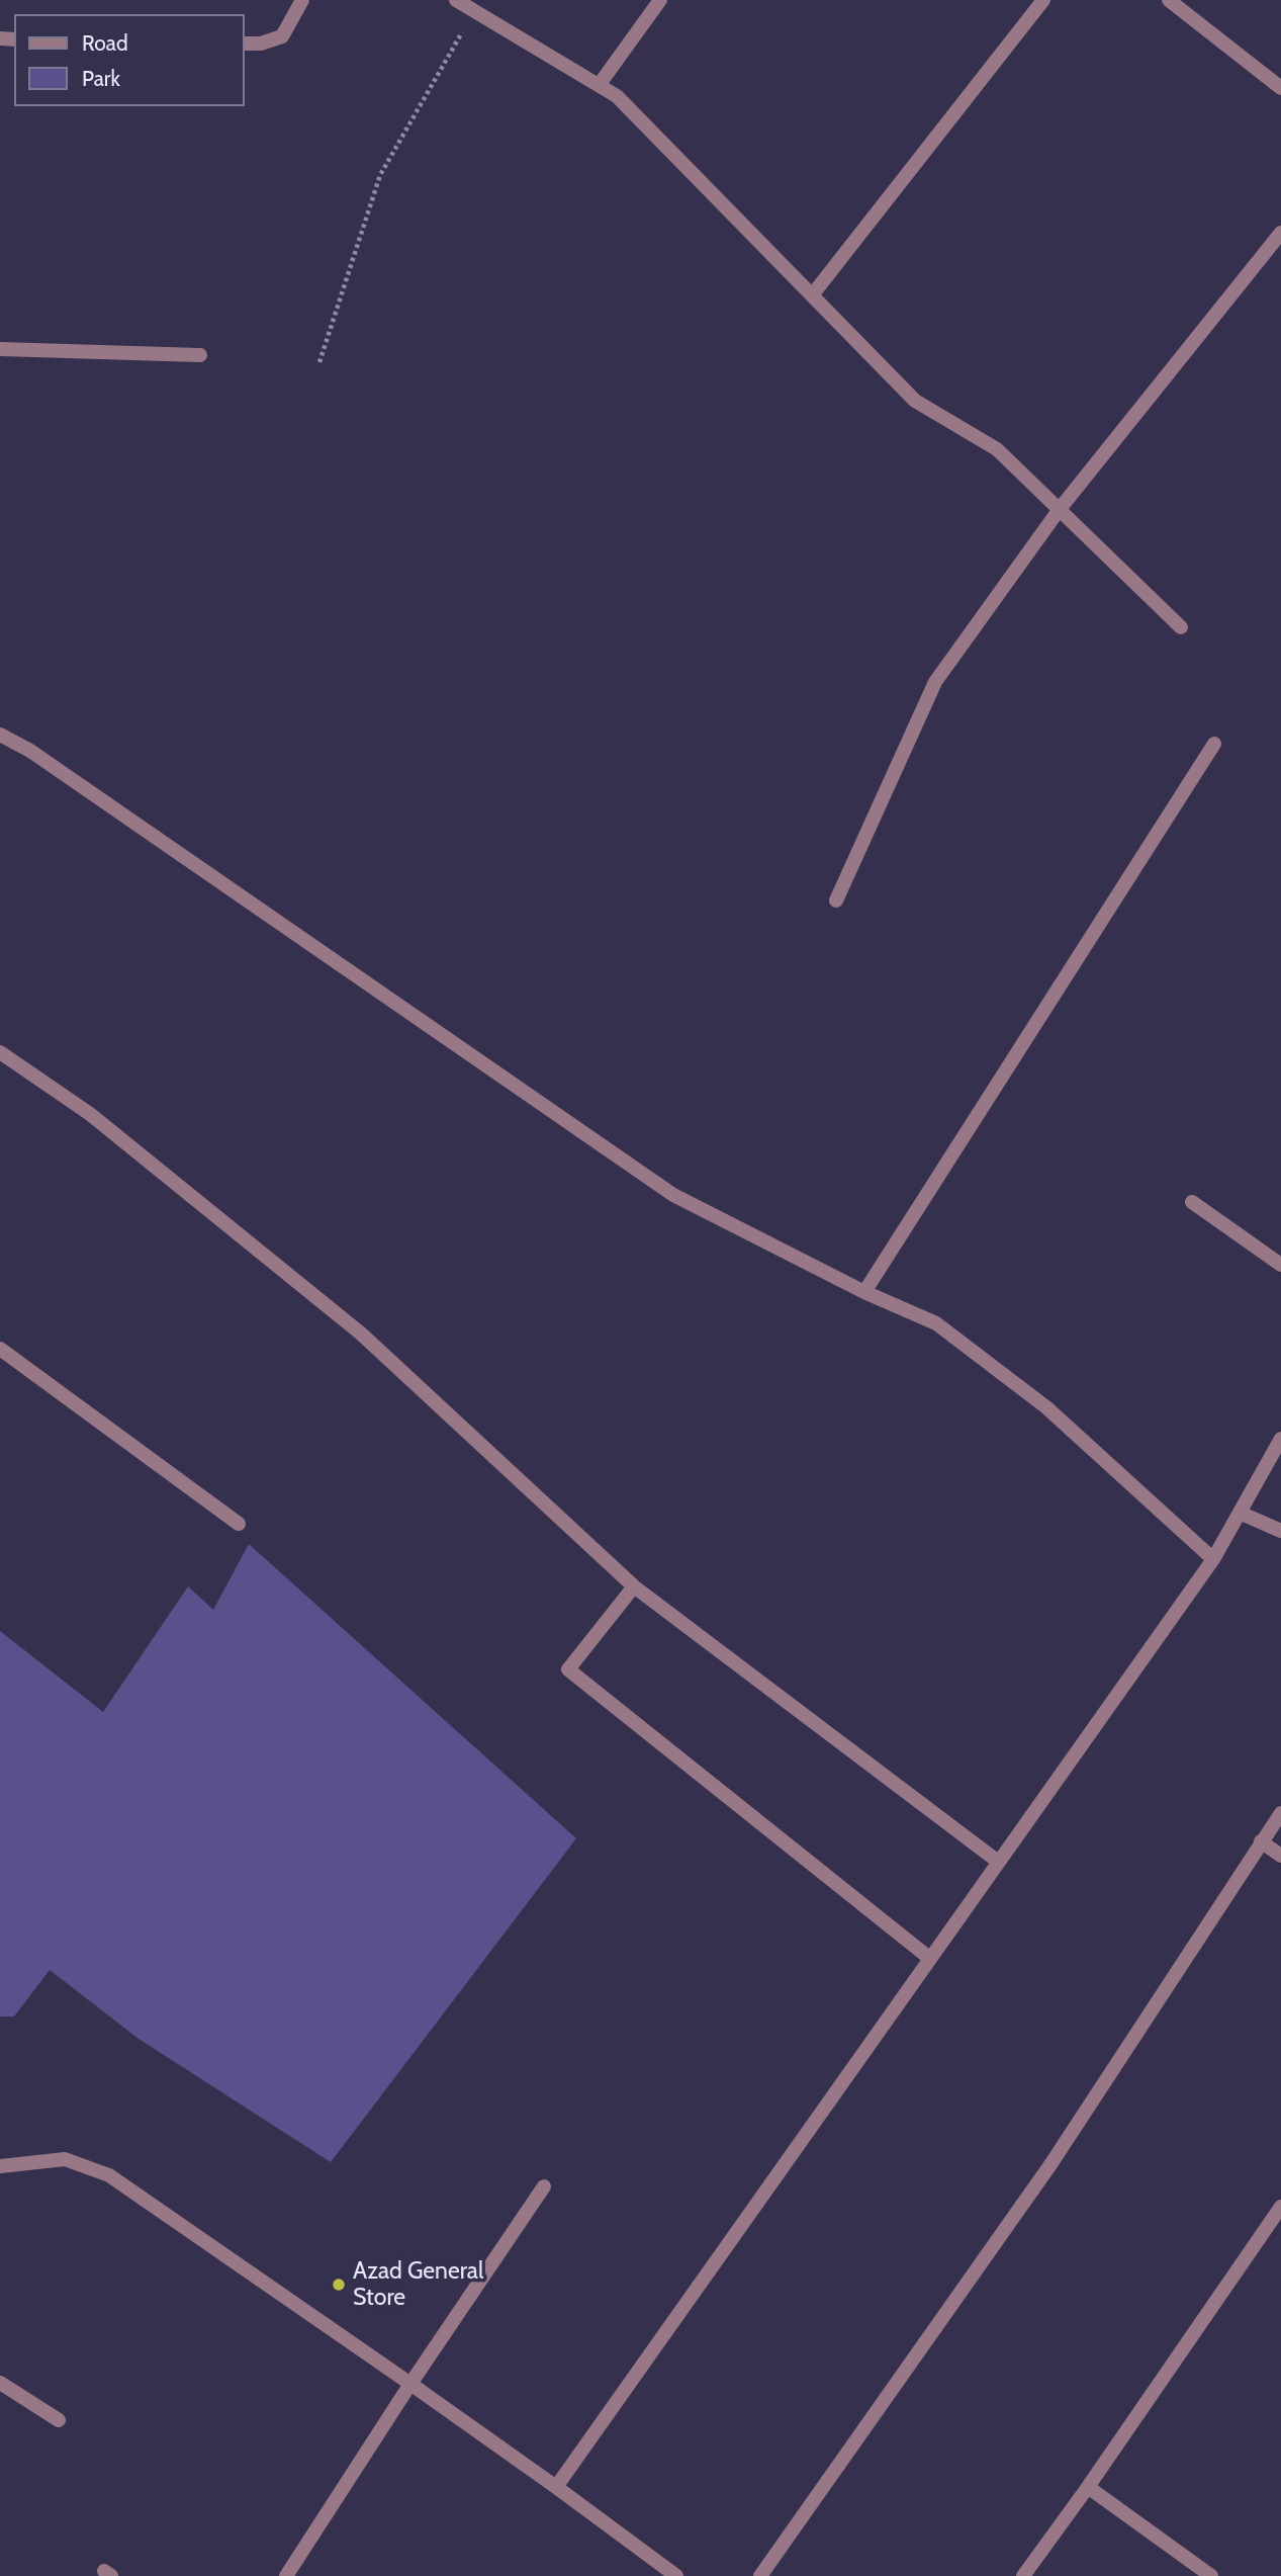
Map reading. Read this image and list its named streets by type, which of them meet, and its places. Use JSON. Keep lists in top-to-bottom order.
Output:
{
  "places": ["Azad General Store"],
  "legend": ["Road", "Park"]
}
